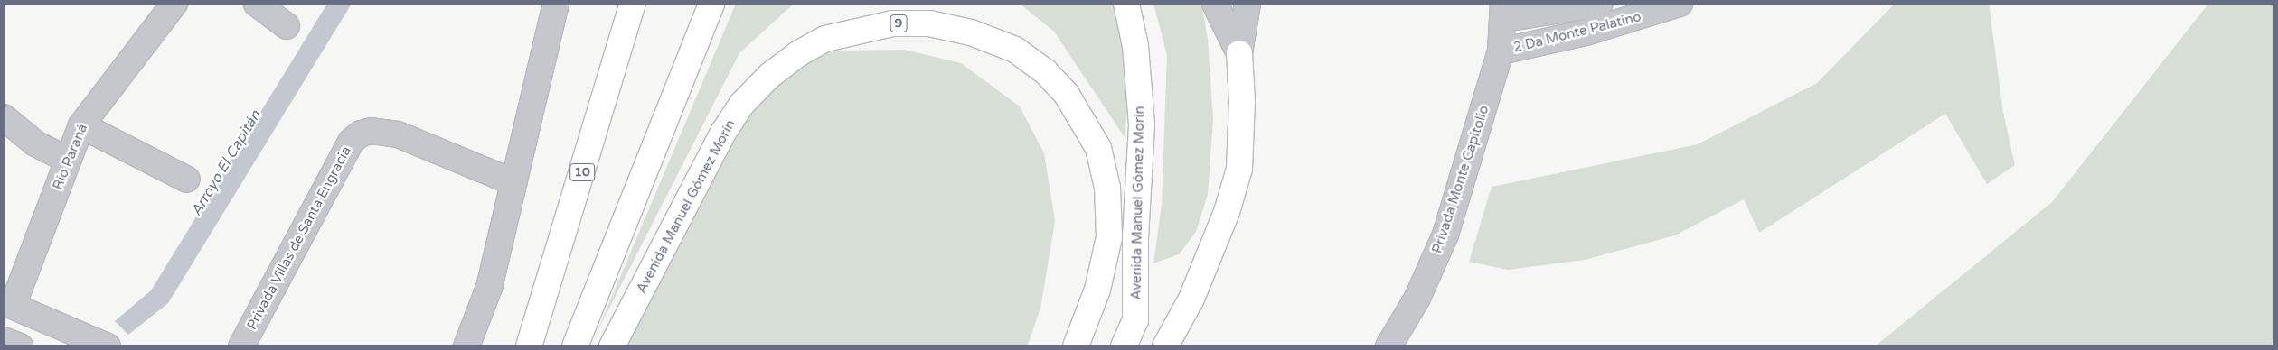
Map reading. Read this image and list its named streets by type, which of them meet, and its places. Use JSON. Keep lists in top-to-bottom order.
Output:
{
  "streets": {
    "highway": ["9", "10", "Avenida Manuel Gómez Morín"],
    "street": [
      "2 Da Monte Palatino",
      "Río Paraná",
      "Privada Monte Capitolio",
      "Privada Villas de Santa Engracia"
    ]
  },
  "crossings": [
    ["2 Da Monte Palatino", "Privada Monte Capitolio"]
  ],
  "water": ["Arroyo El Capitán"]
}
